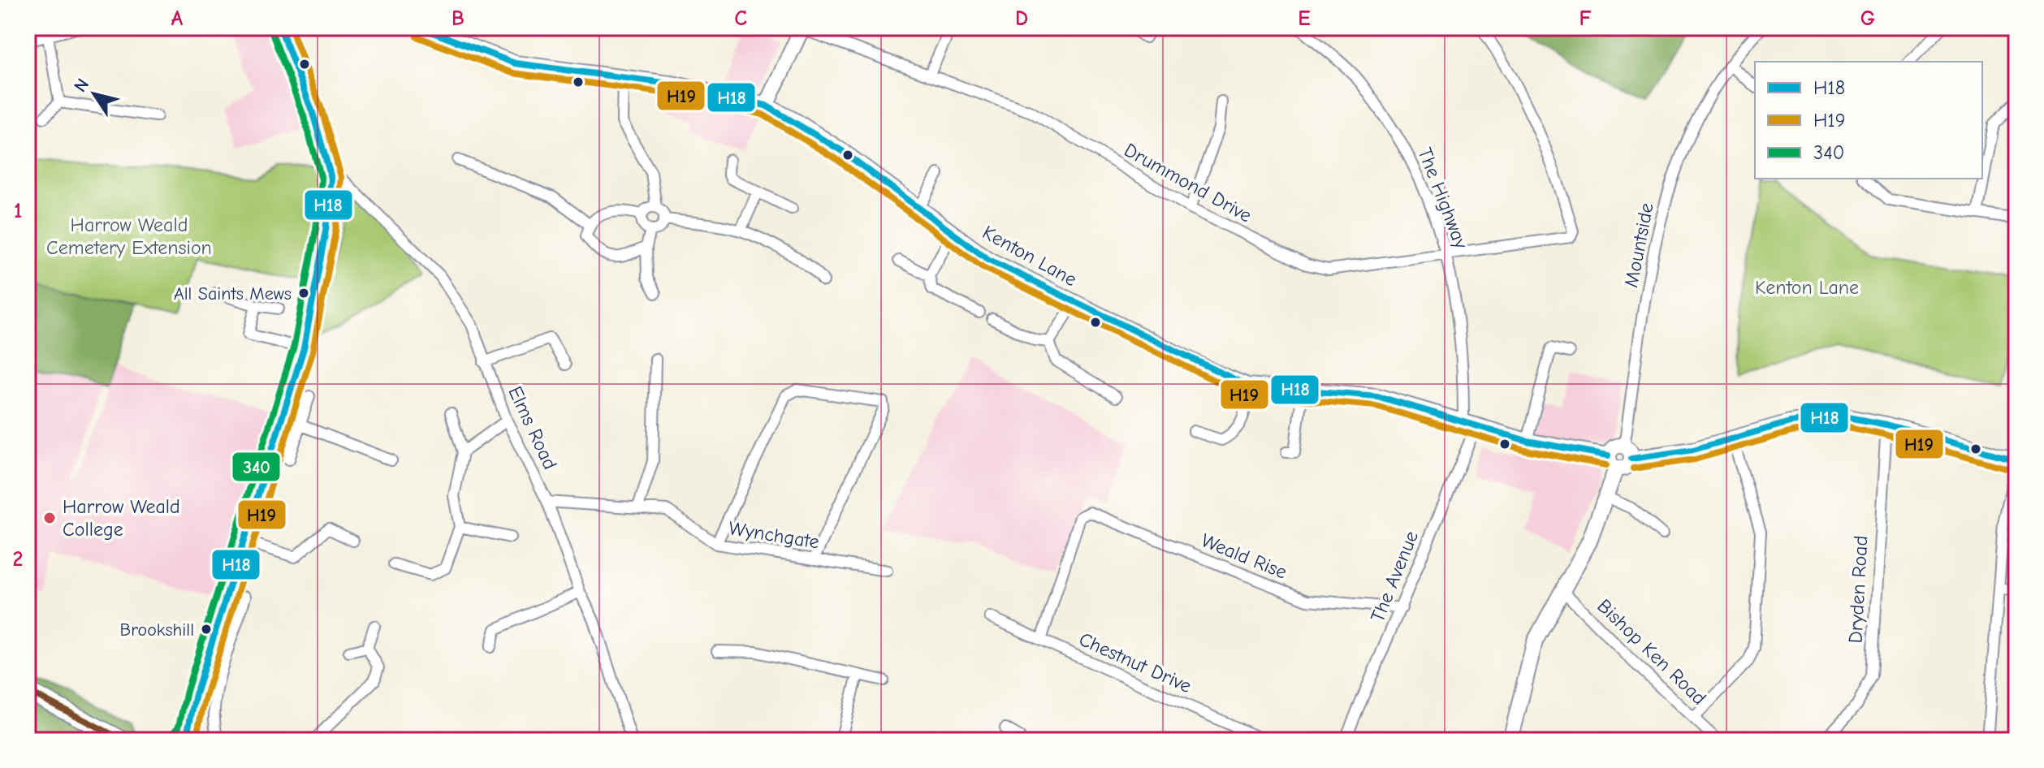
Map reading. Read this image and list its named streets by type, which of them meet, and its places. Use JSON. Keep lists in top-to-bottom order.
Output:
{
  "streets": {
    "street": [
      "Drummond Drive",
      "The Highway",
      "Mountside",
      "Kenton Lane",
      "Elms Road",
      "Wynchgate",
      "Weald Rise",
      "The Avenue",
      "Dryden Road",
      "Bishop Ken Road",
      "Chestnut Drive"
    ]
  },
  "crossings": [
    ["Drummond Drive", "The Highway"],
    ["The Highway", "Kenton Lane"],
    ["The Highway", "The Avenue"],
    ["Kenton Lane", "The Avenue"],
    ["Elms Road", "Wynchgate"],
    ["Weald Rise", "The Avenue"],
    ["Weald Rise", "Chestnut Drive"]
  ],
  "parks": ["Harrow Weald Cemetery Extension", "Kenton Lane"],
  "places": ["All Saints Mews", "Harrow Weald College", "Brookshill"],
  "lines": ["transit line H18", "transit line H19", "transit line 340"],
  "legend": ["H18", "H19", "340"],
  "north": "top left",
  "grid": {
    "columns": [
      "A",
      "B",
      "C",
      "D",
      "E",
      "F",
      "G"
    ],
    "rows": ["1", "2"]
  }
}
